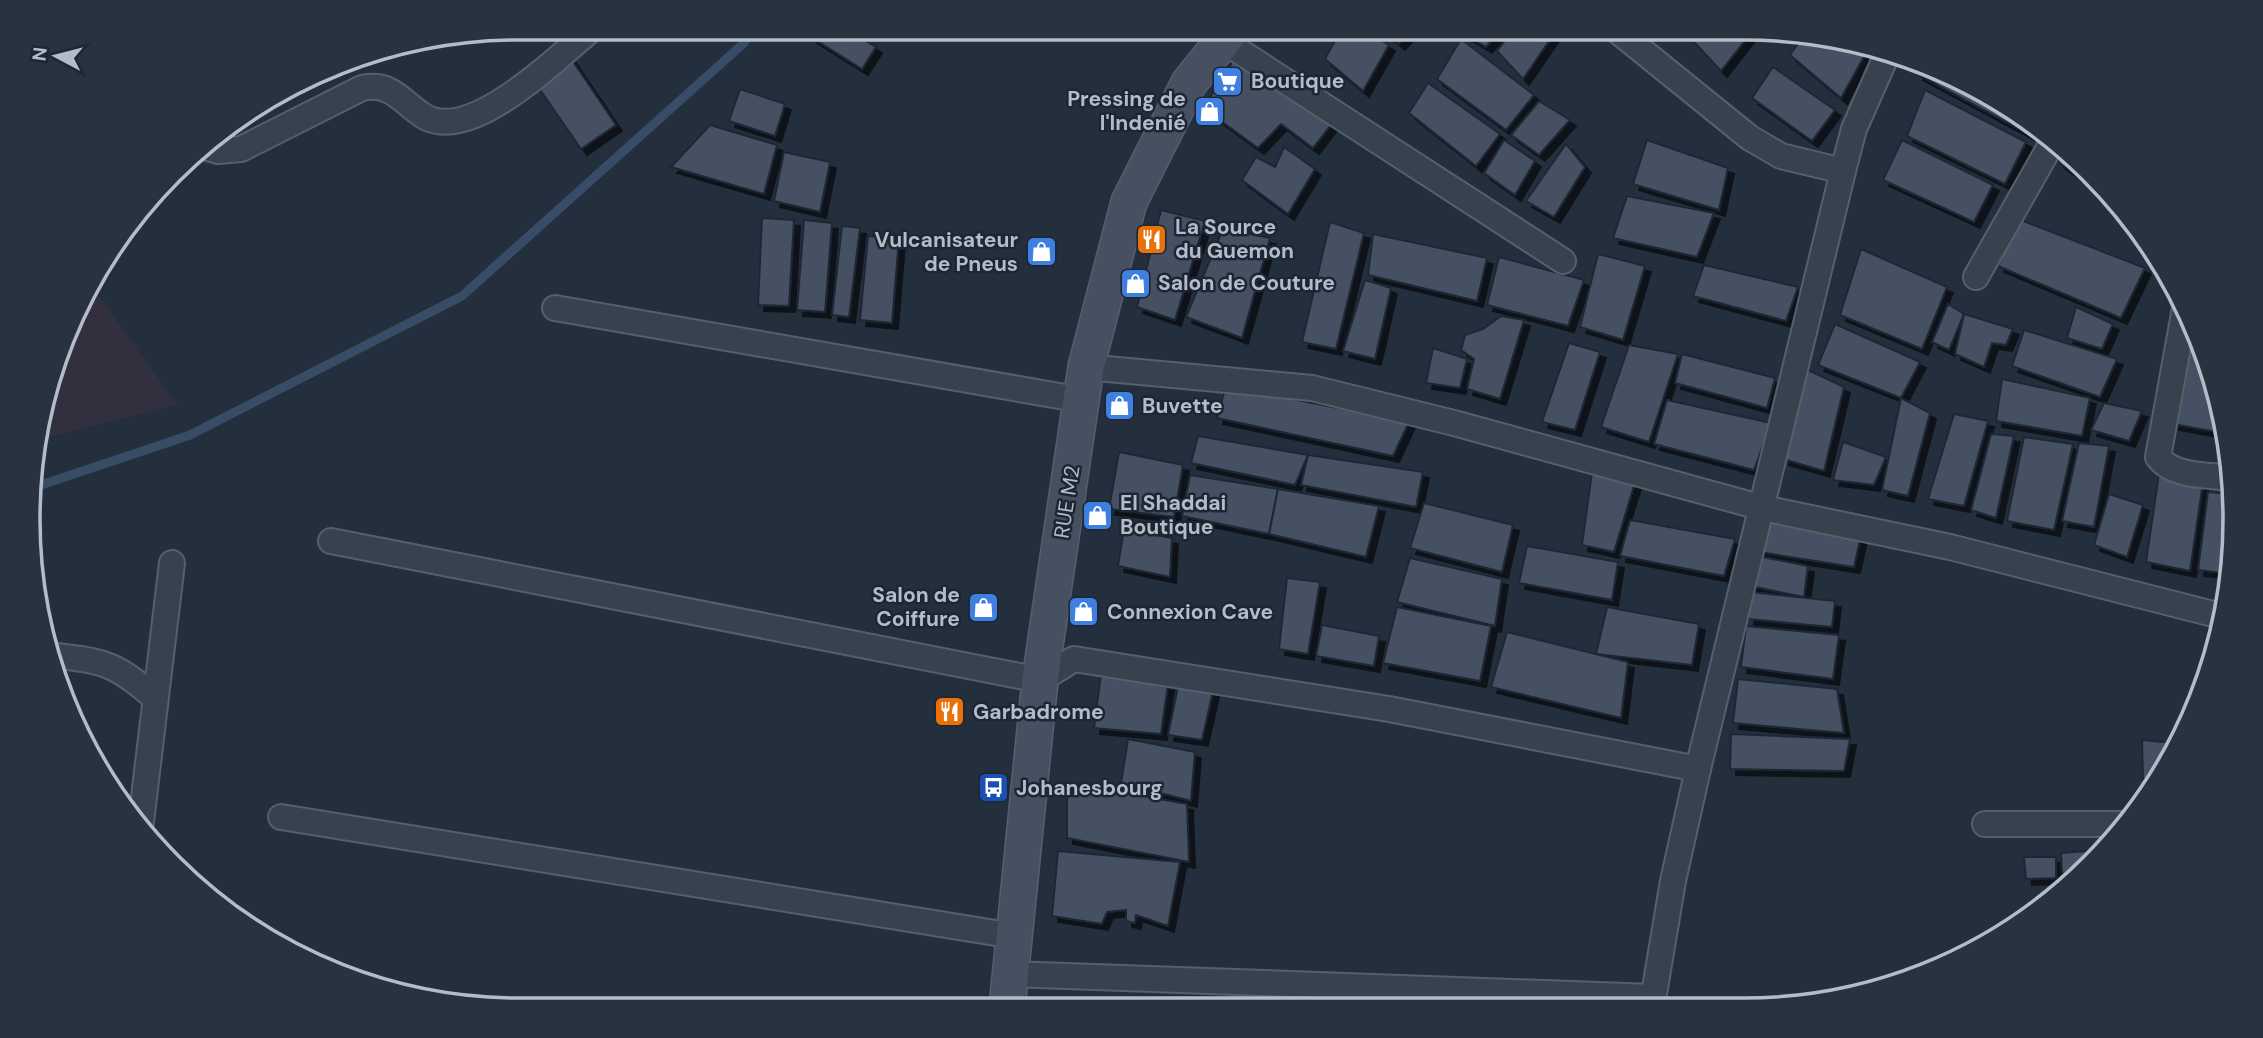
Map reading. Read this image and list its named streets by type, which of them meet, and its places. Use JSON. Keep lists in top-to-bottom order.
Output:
{
  "streets": {
    "street": ["RUE M2"]
  },
  "places": {
    "supermarket": ["Boutique"],
    "shop": [
      "Pressing de l'Indenié",
      "Vulcanisateur de Pneus",
      "Salon de Couture",
      "Buvette",
      "El Shaddai Boutique",
      "Salon de Coiffure",
      "Connexion Cave"
    ],
    "restaurant": ["La Source du Guemon", "Garbadrome"],
    "bus stop": ["Johanesbourg"]
  },
  "north": "left"
}
